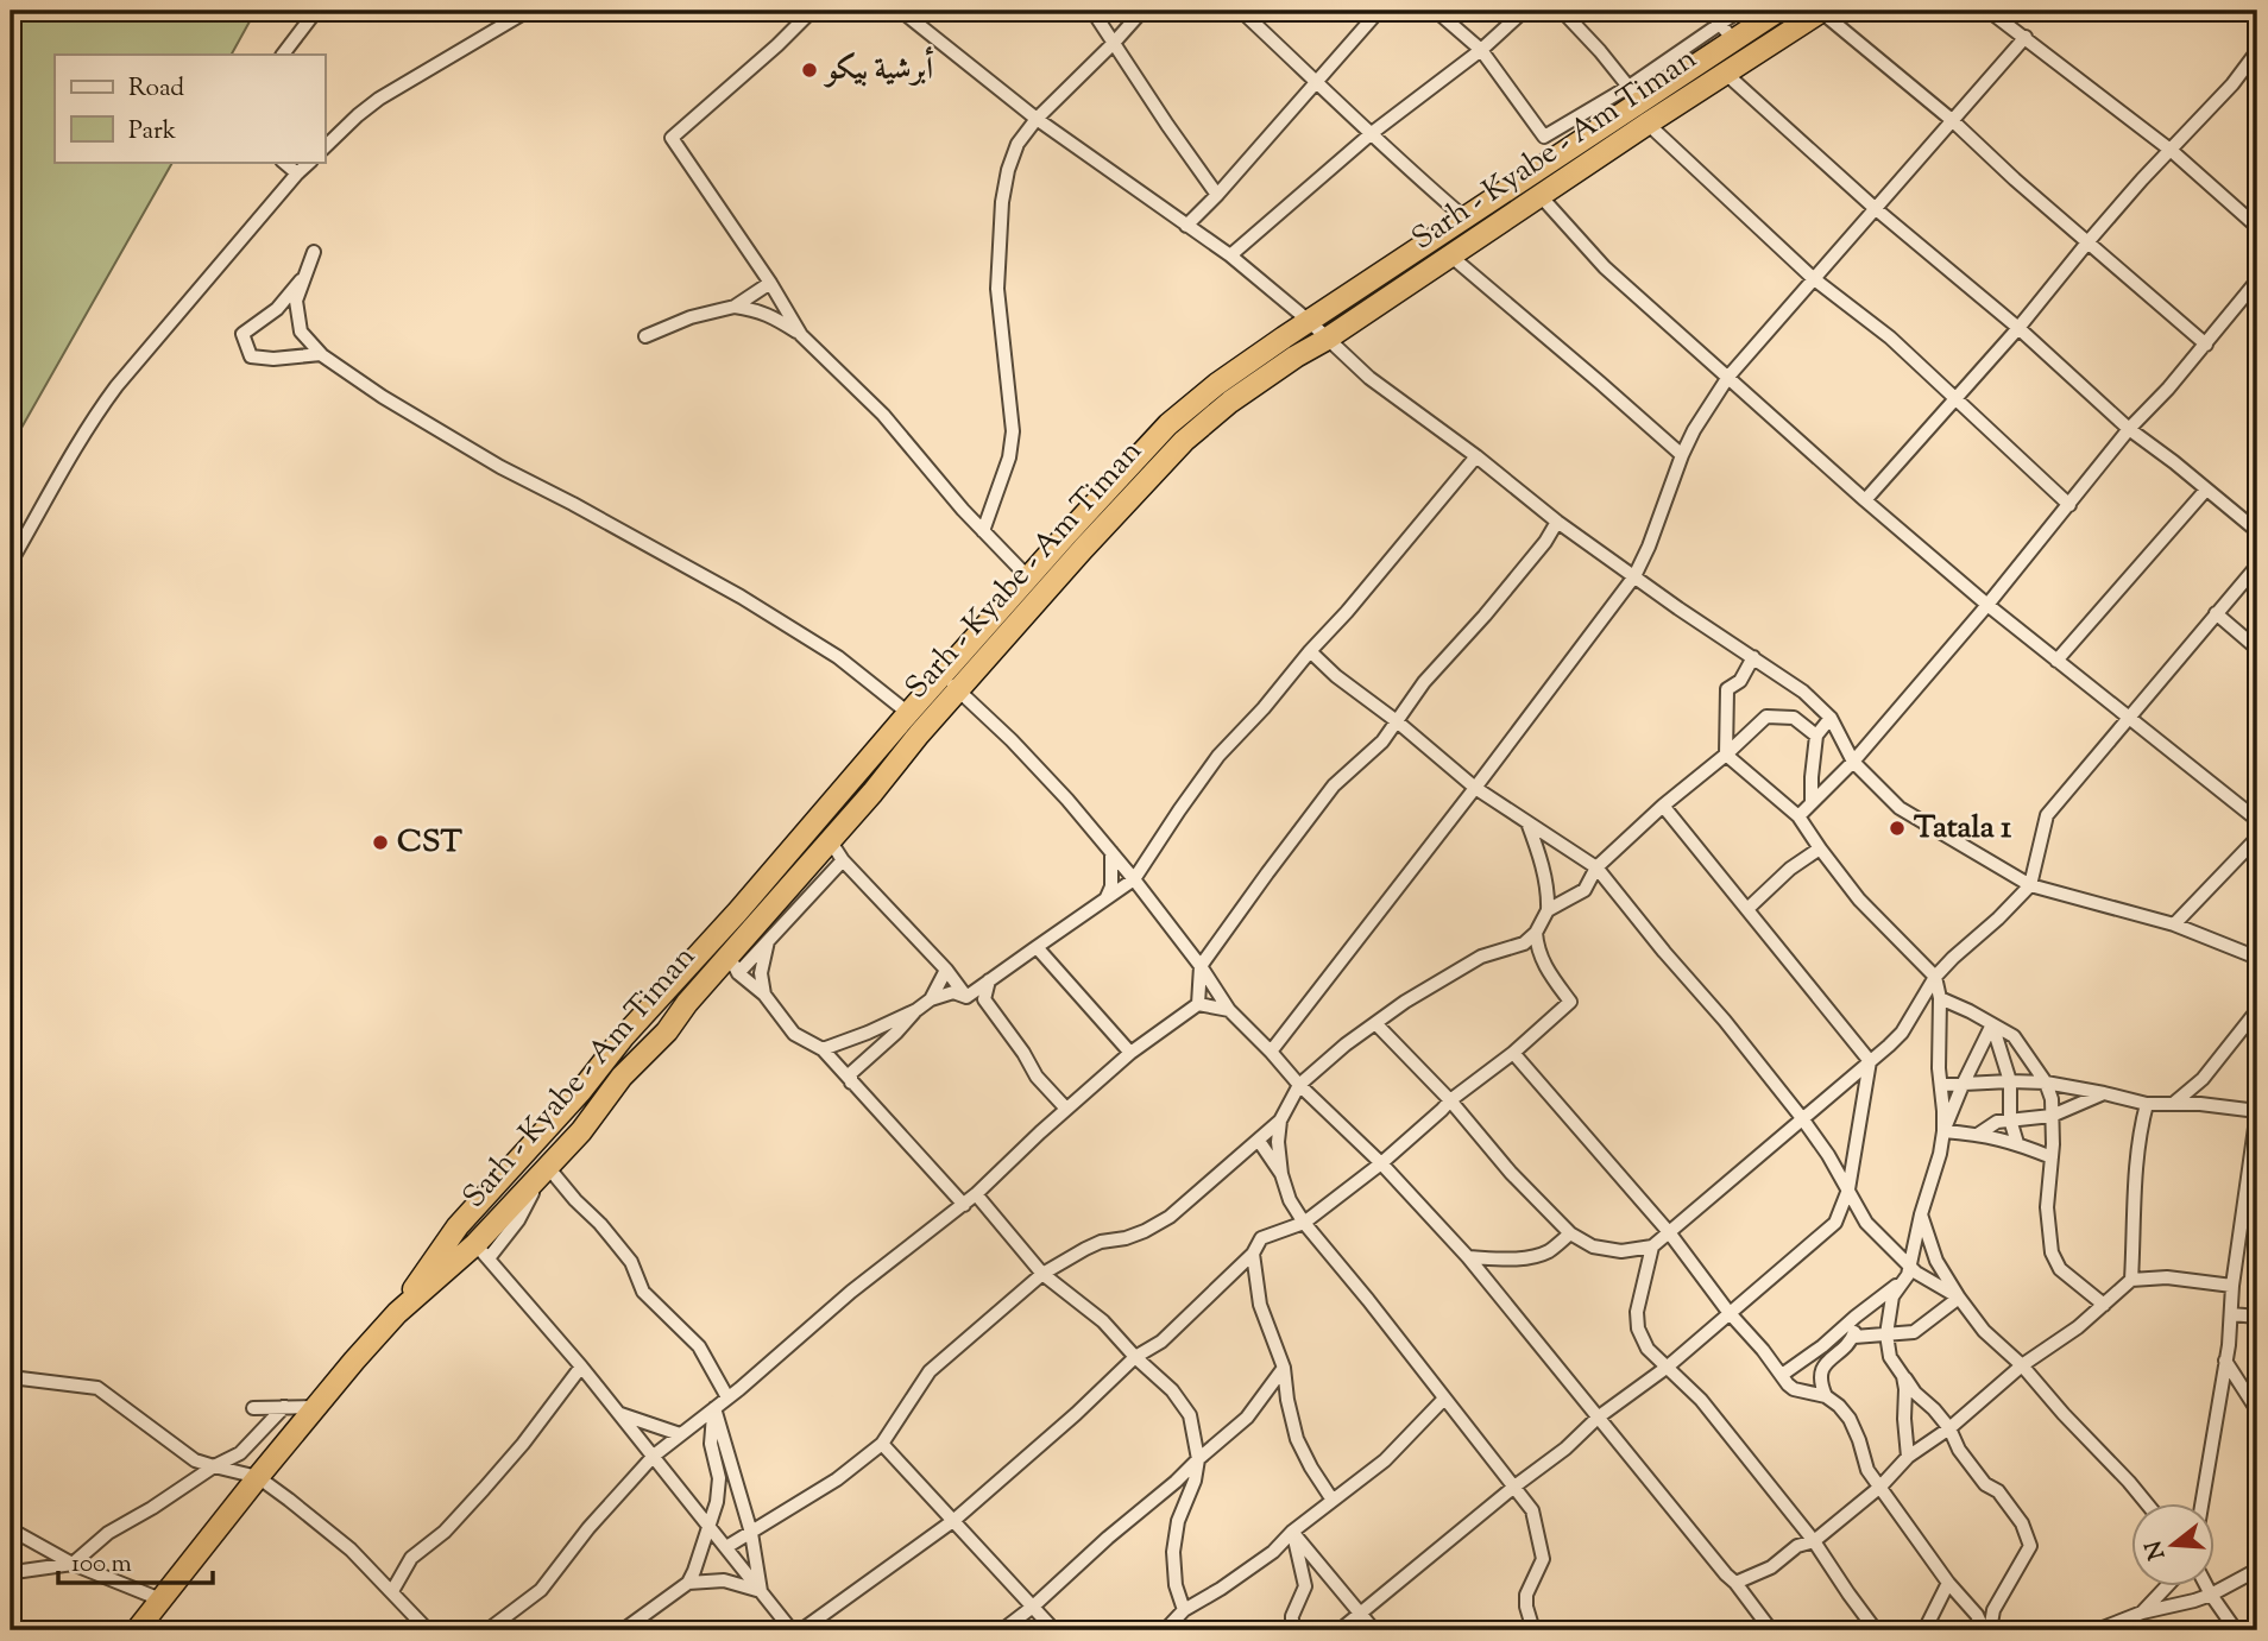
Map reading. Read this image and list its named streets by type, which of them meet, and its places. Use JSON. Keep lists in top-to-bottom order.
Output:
{
  "streets": {
    "highway": ["Sarh - Kyabe - Am Timan"]
  },
  "places": ["أبرشية بيكو", "Tatala 1", "CST"],
  "legend": ["Road", "Park"],
  "scale_bar": "100 m",
  "north": "left"
}
